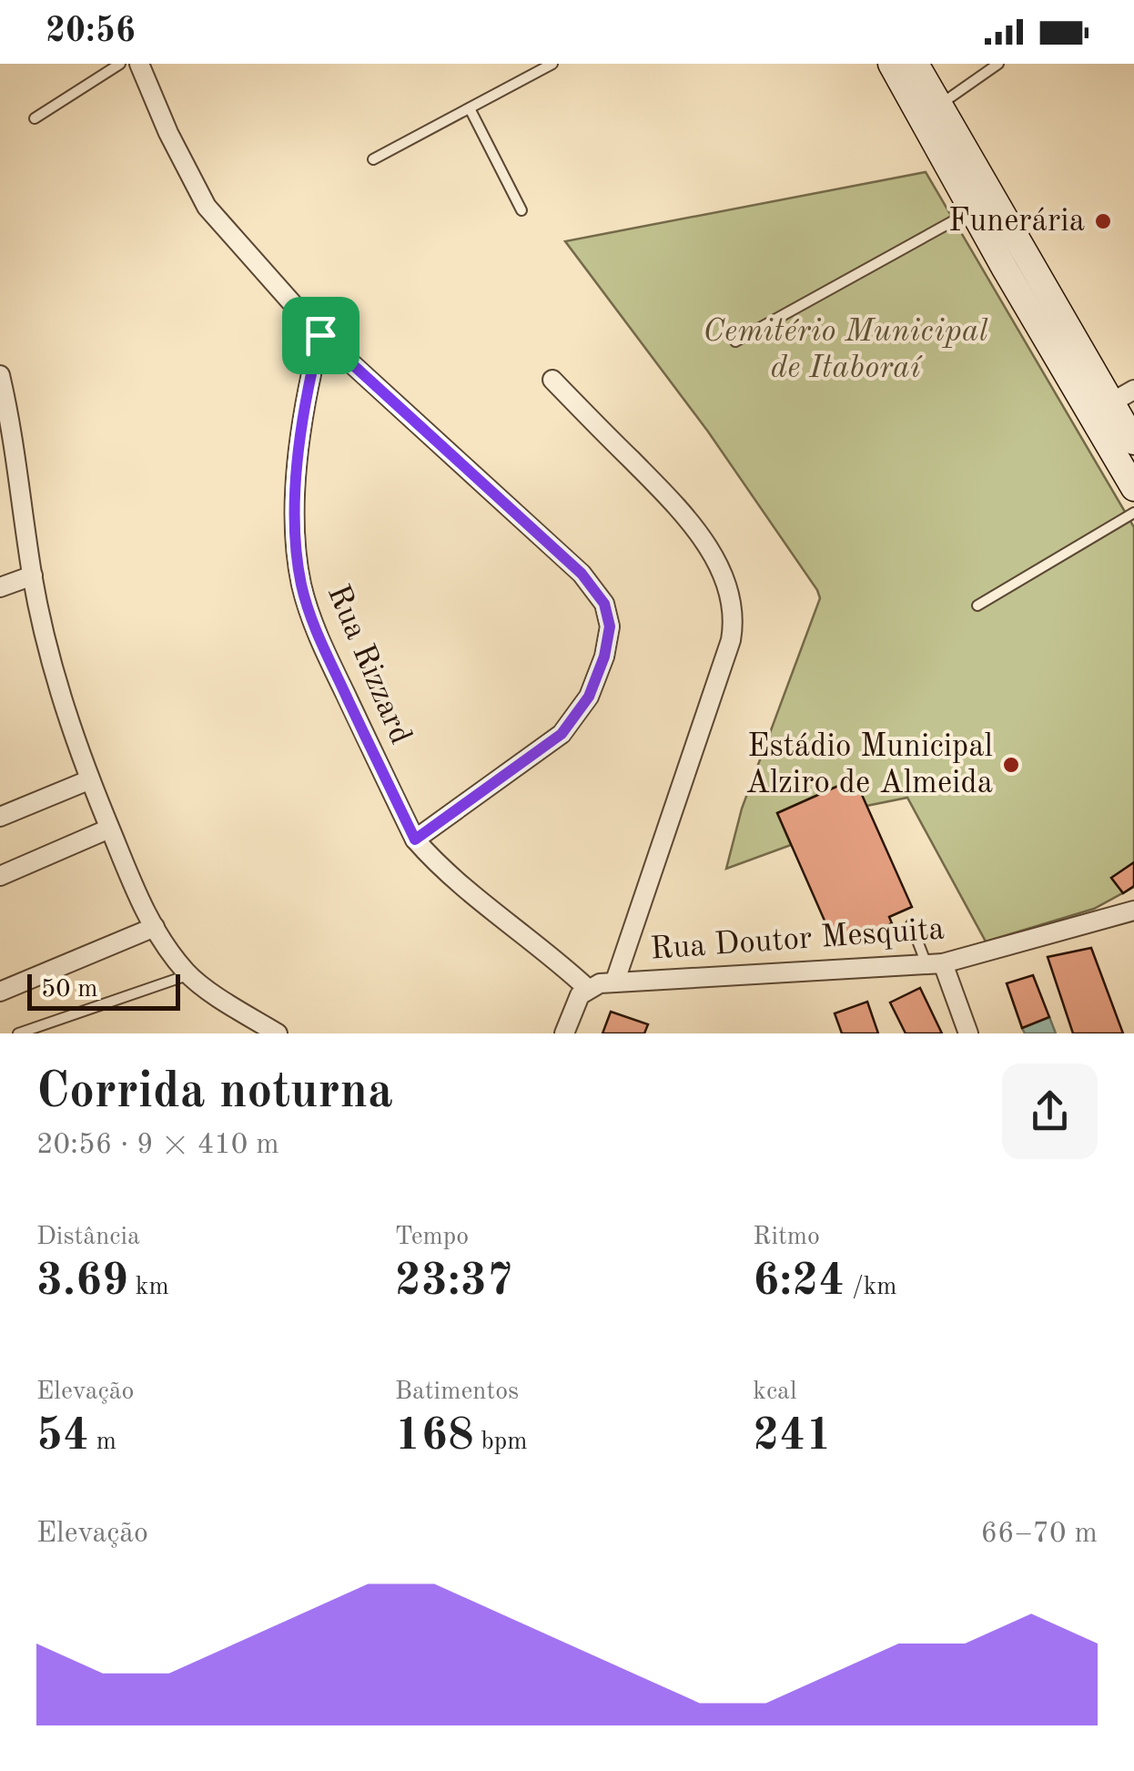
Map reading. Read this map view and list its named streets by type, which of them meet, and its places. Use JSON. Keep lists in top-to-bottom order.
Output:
{
  "streets": {
    "street": ["Rua Rizzard", "Rua Doutor Mesquita"]
  },
  "crossings": [
    ["Rua Rizzard", "Rua Doutor Mesquita"]
  ],
  "parks": ["Cemitério Municipal de Itaboraí"],
  "places": ["Funerária", "Estádio Municipal Alziro de Almeida"],
  "scale_bar": "50 m",
  "page": {
    "status": "20:56",
    "scale": "50 m",
    "heading": ["Corrida noturna", "20:56 · 9 × 410 m"],
    "stats": [
      ["Distância", "3.69 km"],
      ["Tempo", "23:37"],
      ["Ritmo", "6:24 /km"],
      ["Elevação", "54 m"],
      ["Batimentos", "168 bpm"],
      ["kcal", "241"]
    ],
    "chart": ["Elevação", "66–70 m"]
  }
}
